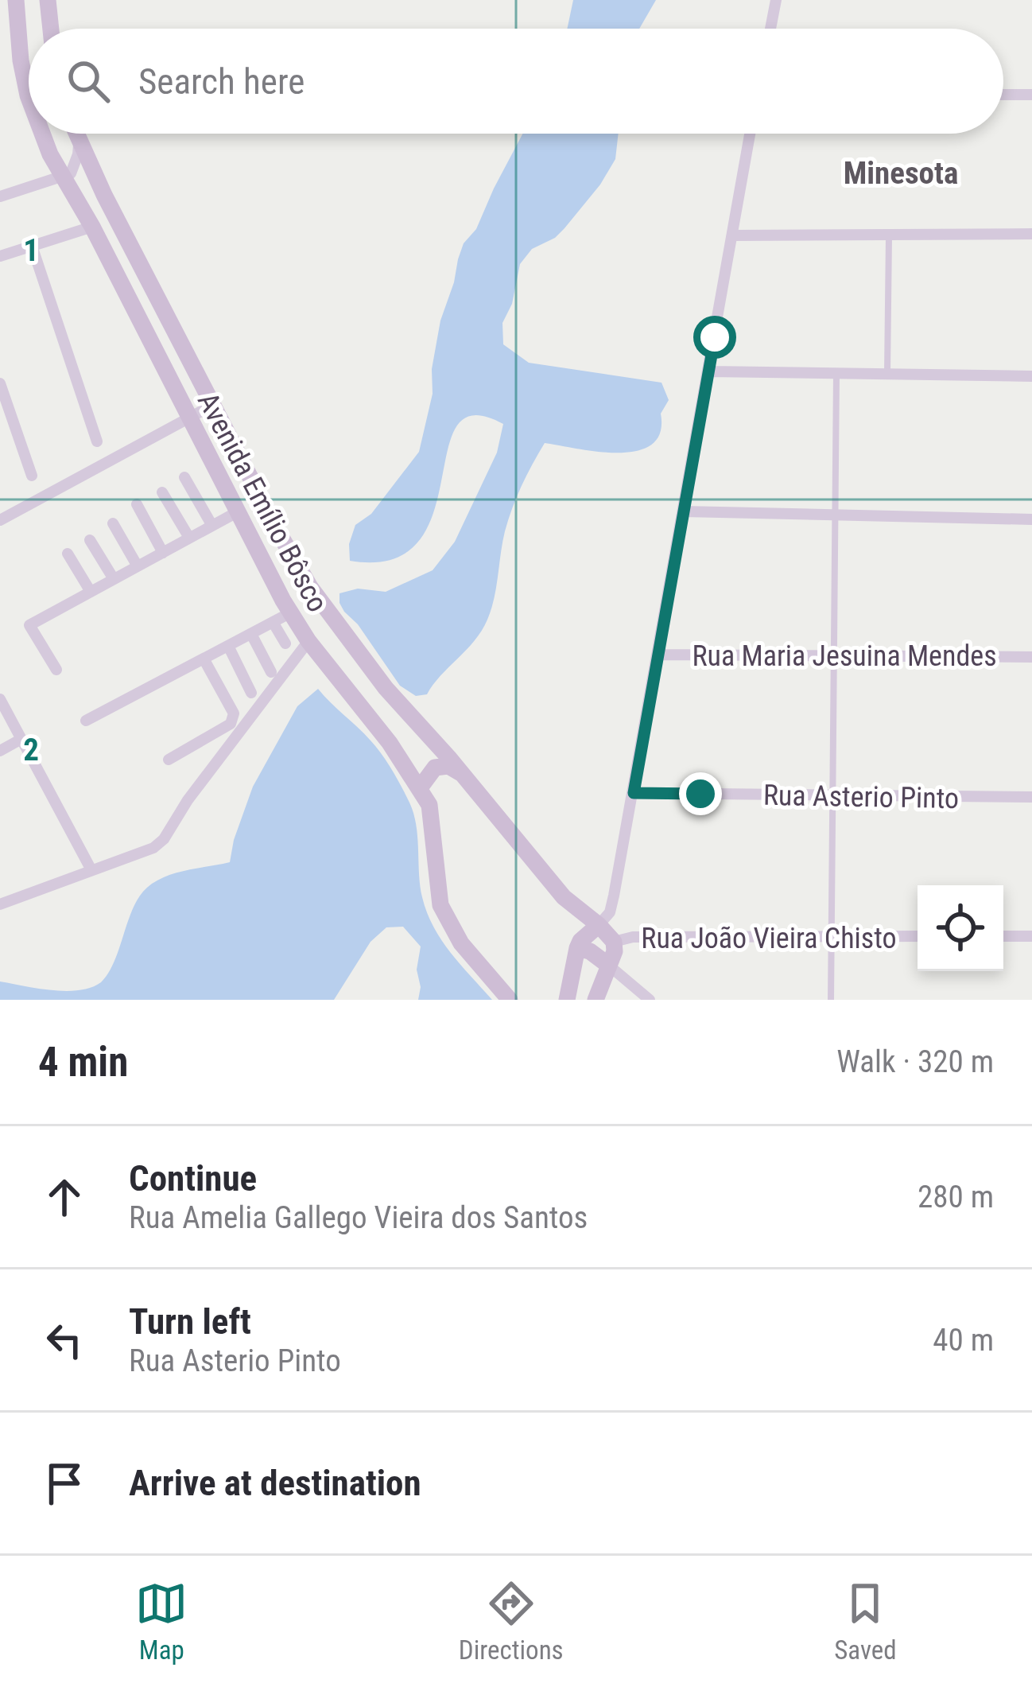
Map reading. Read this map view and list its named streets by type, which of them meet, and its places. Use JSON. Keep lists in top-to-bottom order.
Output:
{
  "streets": {
    "main road": ["Avenida Emílio Bôsco"],
    "street": ["Rua Maria Jesuina Mendes", "Rua Asterio Pinto", "Rua João Vieira Chisto"]
  },
  "crossings": [
    ["Avenida Emílio Bôsco", "Rua João Vieira Chisto"]
  ],
  "districts": ["Minesota"],
  "page": {
    "search": "Search here",
    "heading": ["4 min", "Walk · 320 m"],
    "list": [
      ["Continue", "Rua Amelia Gallego Vieira dos Santos", "280 m"],
      ["Turn left", "Rua Asterio Pinto", "40 m"],
      "Arrive at destination"
    ],
    "nav": ["Map", "Directions", "Saved"]
  },
  "grid": {
    "rows": ["1", "2"]
  }
}
